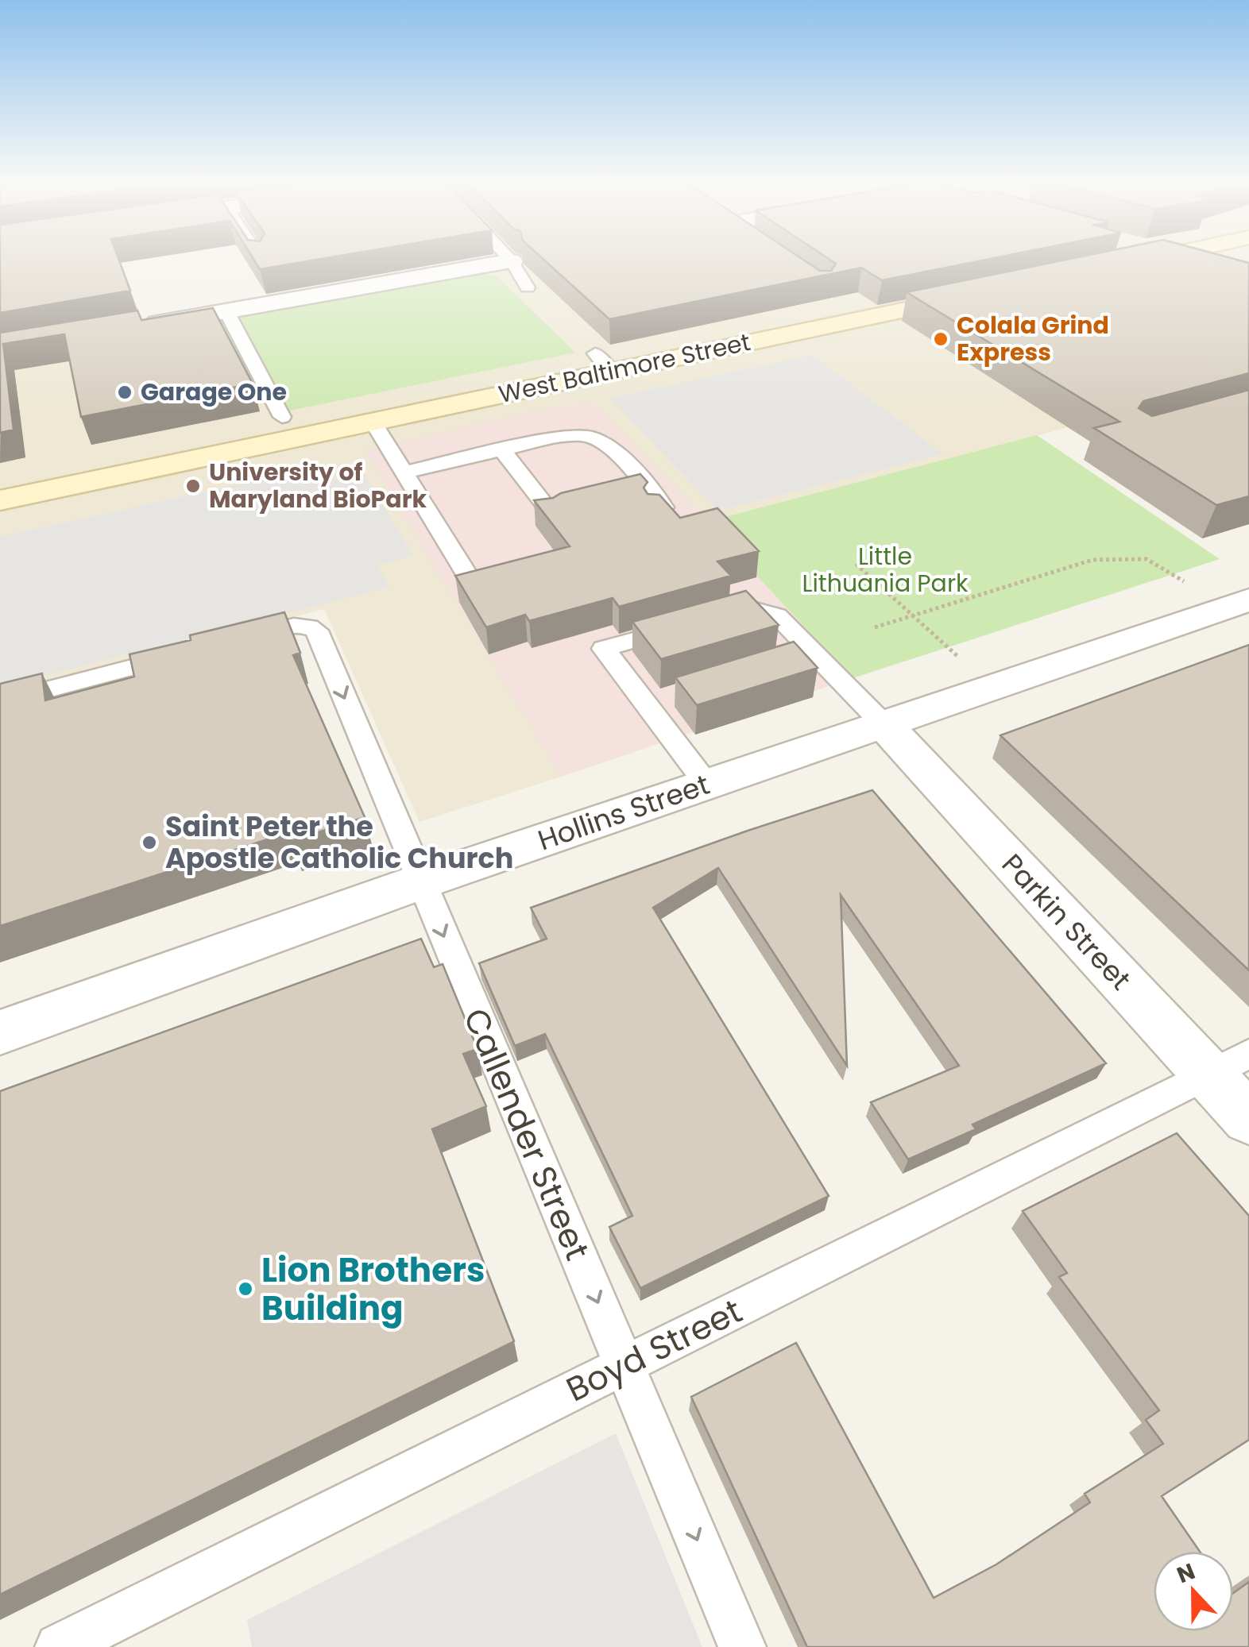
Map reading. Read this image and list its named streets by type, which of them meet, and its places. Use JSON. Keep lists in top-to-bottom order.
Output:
{
  "streets": {
    "main road": ["West Baltimore Street"],
    "street": ["Hollins Street", "Parkin Street"],
    "lane": ["Callender Street", "Boyd Street"]
  },
  "crossings": [
    ["Hollins Street", "Parkin Street"],
    ["Hollins Street", "Callender Street"],
    ["Parkin Street", "Boyd Street"],
    ["Callender Street", "Boyd Street"]
  ],
  "one_way": ["Callender Street"],
  "parks": ["Little Lithuania Park"],
  "places": [
    "Colala Grind Express",
    "Garage One",
    "University of Maryland BioPark",
    "Saint Peter the Apostle Catholic Church",
    "Lion Brothers Building"
  ],
  "north": "top"
}
